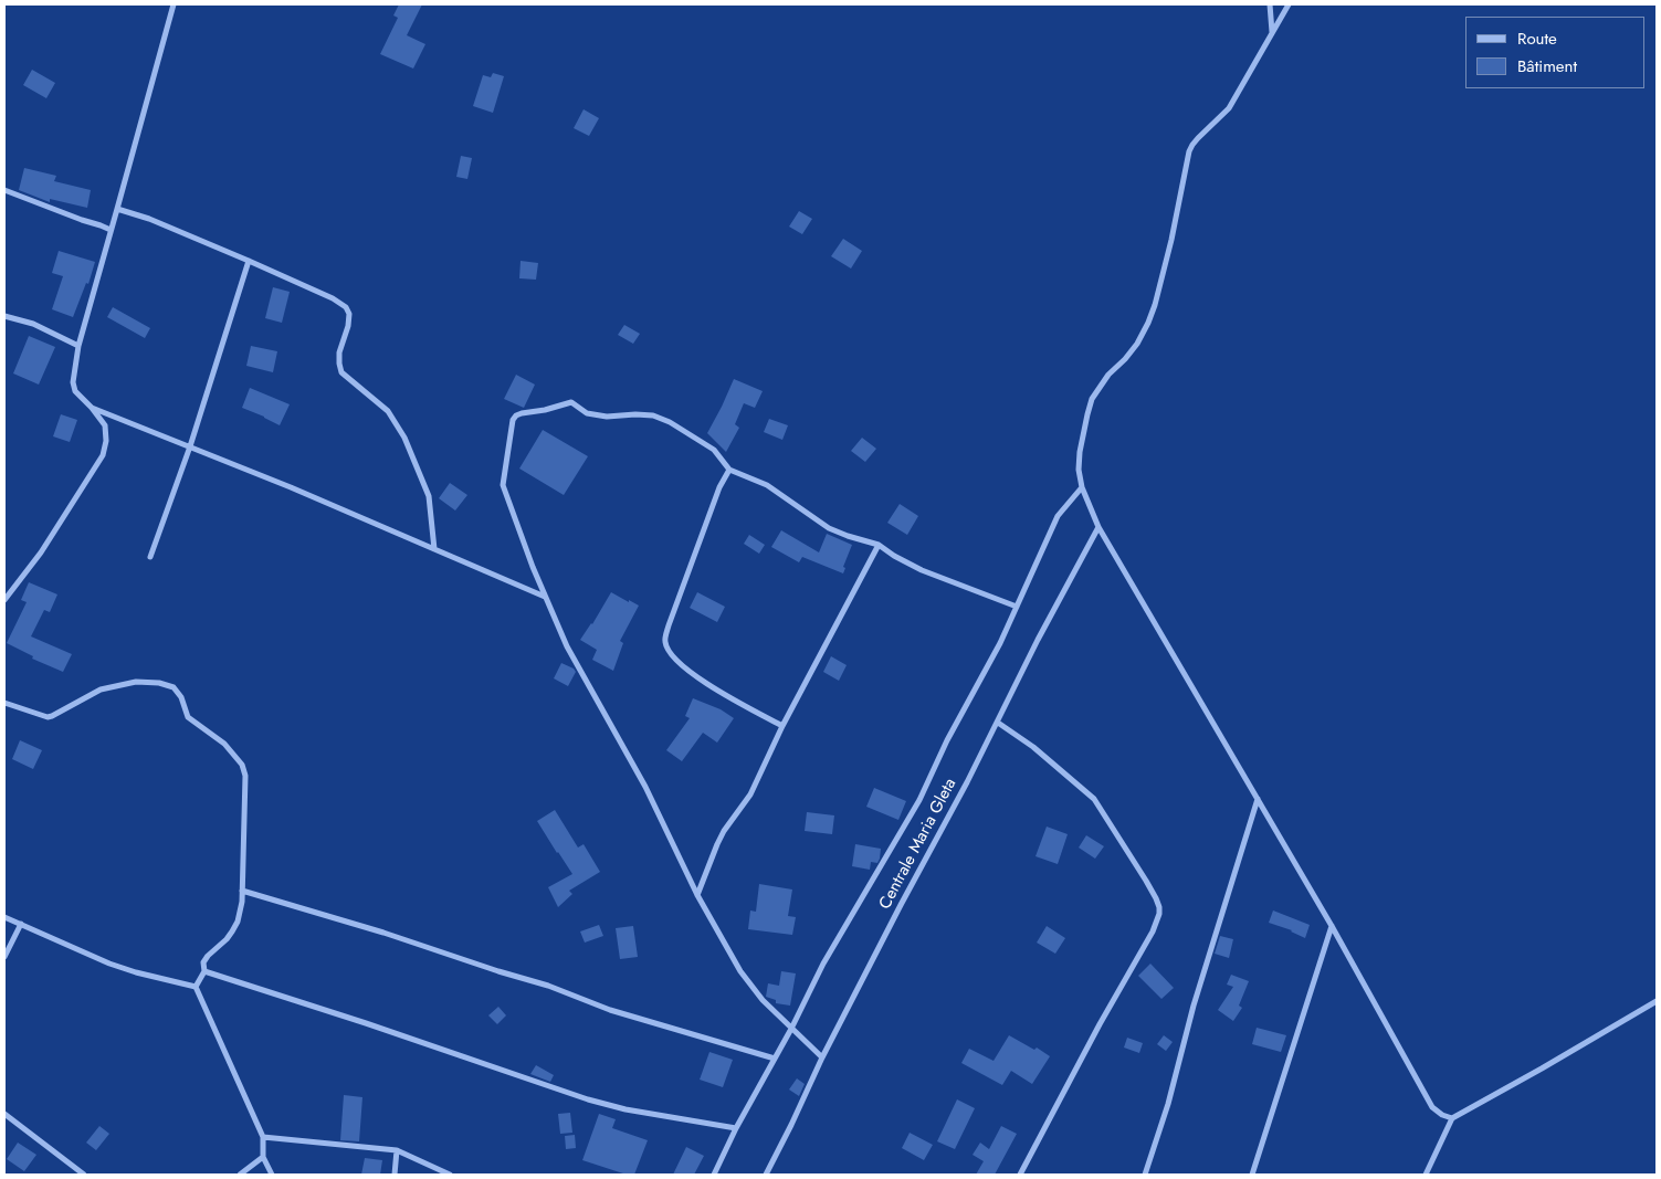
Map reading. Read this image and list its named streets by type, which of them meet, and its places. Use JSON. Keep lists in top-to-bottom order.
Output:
{
  "streets": {
    "street": ["Centrale Maria Gleta"]
  },
  "legend": ["Route", "Bâtiment"]
}
